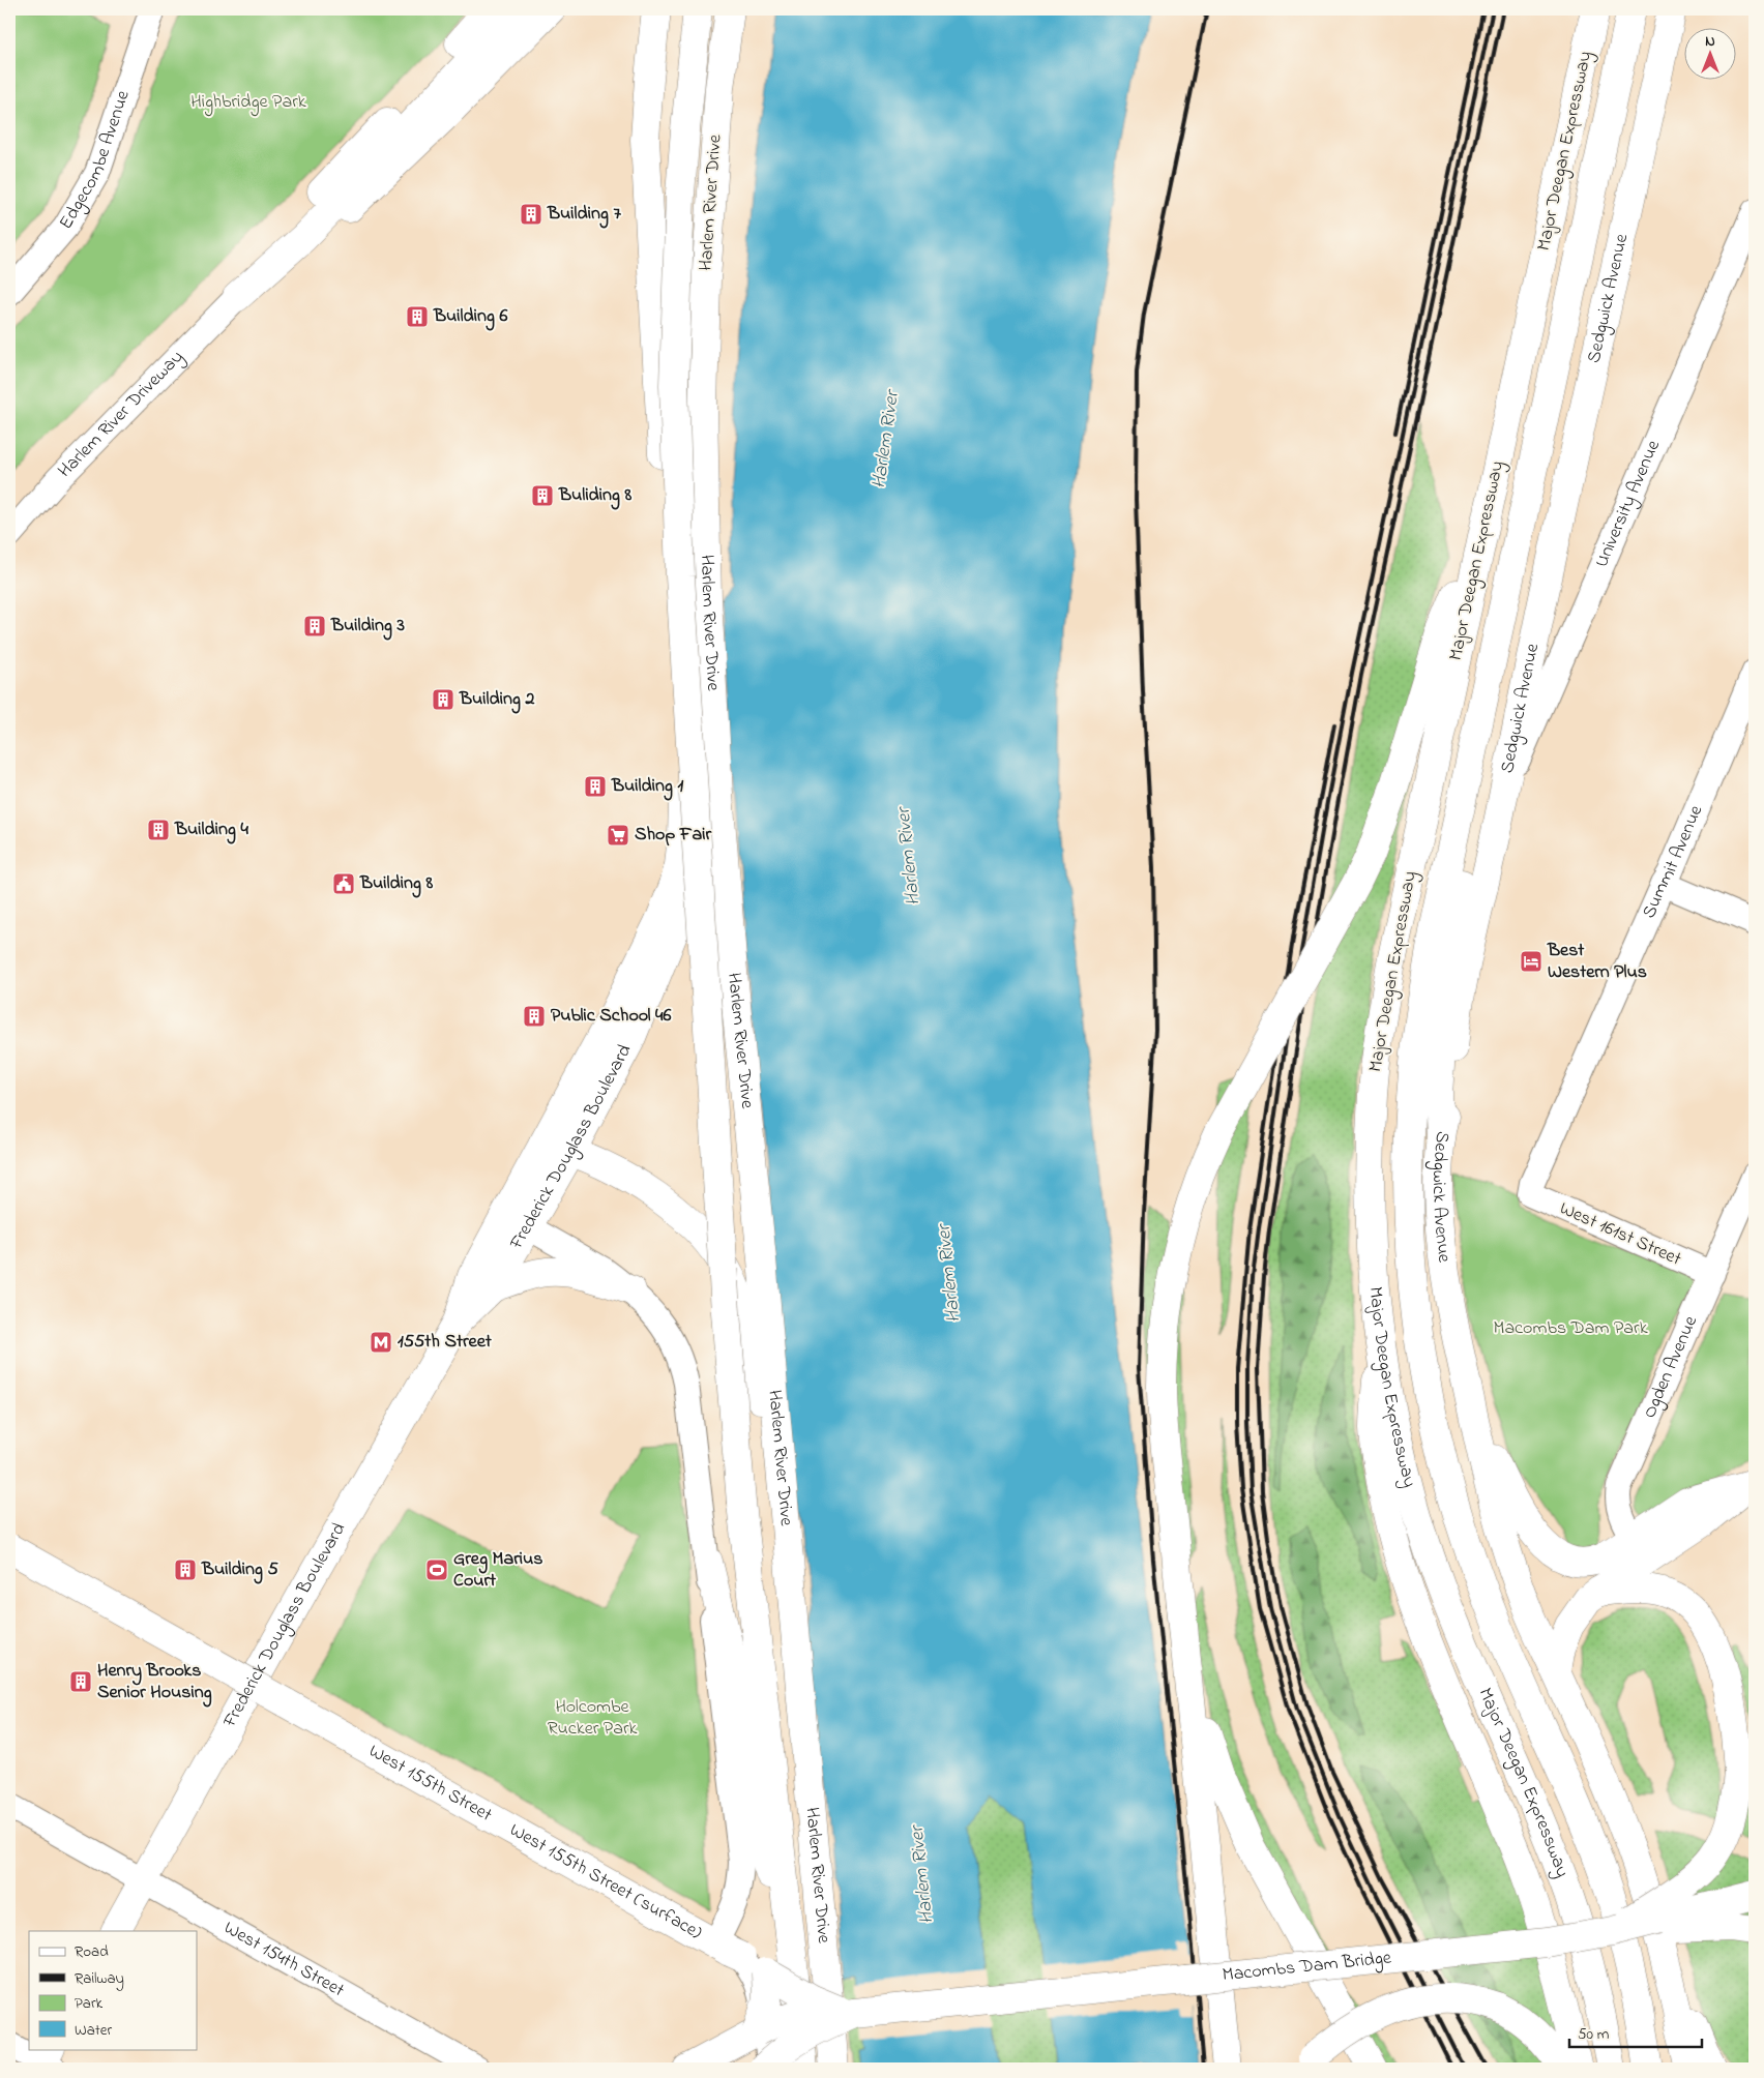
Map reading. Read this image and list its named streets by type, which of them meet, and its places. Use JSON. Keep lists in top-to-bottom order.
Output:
{
  "streets": {
    "main road": [
      "Major Deegan Expressway",
      "Harlem River Drive",
      "Sedgwick Avenue",
      "Frederick Douglass Boulevard",
      "West 155th Street",
      "Macombs Dam Bridge"
    ],
    "street": [
      "Edgecombe Avenue",
      "Harlem River Driveway",
      "University Avenue",
      "Summit Avenue",
      "West 161st Street",
      "Ogden Avenue",
      "West 155th Street (surface)",
      "West 154th Street"
    ]
  },
  "crossings": [
    ["Harlem River Drive", "Frederick Douglass Boulevard"],
    ["Sedgwick Avenue", "University Avenue"],
    ["Summit Avenue", "West 161st Street"],
    ["Frederick Douglass Boulevard", "West 155th Street (surface)"],
    ["Frederick Douglass Boulevard", "West 154th Street"],
    ["West 161st Street", "Ogden Avenue"],
    ["West 155th Street", "West 155th Street (surface)"]
  ],
  "water": ["Harlem River"],
  "parks": ["Highbridge Park", "Macombs Dam Park", "Holcombe Rucker Park"],
  "places": {
    "building": [
      "Building 7",
      "Building 6",
      "Buliding 8",
      "Building 3",
      "Building 2",
      "Building 1",
      "Building 4",
      "Public School 46",
      "Building 5",
      "Henry Brooks Senior Housing"
    ],
    "supermarket": ["Shop Fair"],
    "public building": ["Building 8"],
    "hotel": ["Best Western Plus"],
    "metro station": ["155th Street"],
    "sports": ["Greg Marius Court"]
  },
  "legend": [
    "Road",
    "Railway",
    "Park",
    "Water"
  ],
  "scale_bar": "50 m",
  "north": "top"
}
